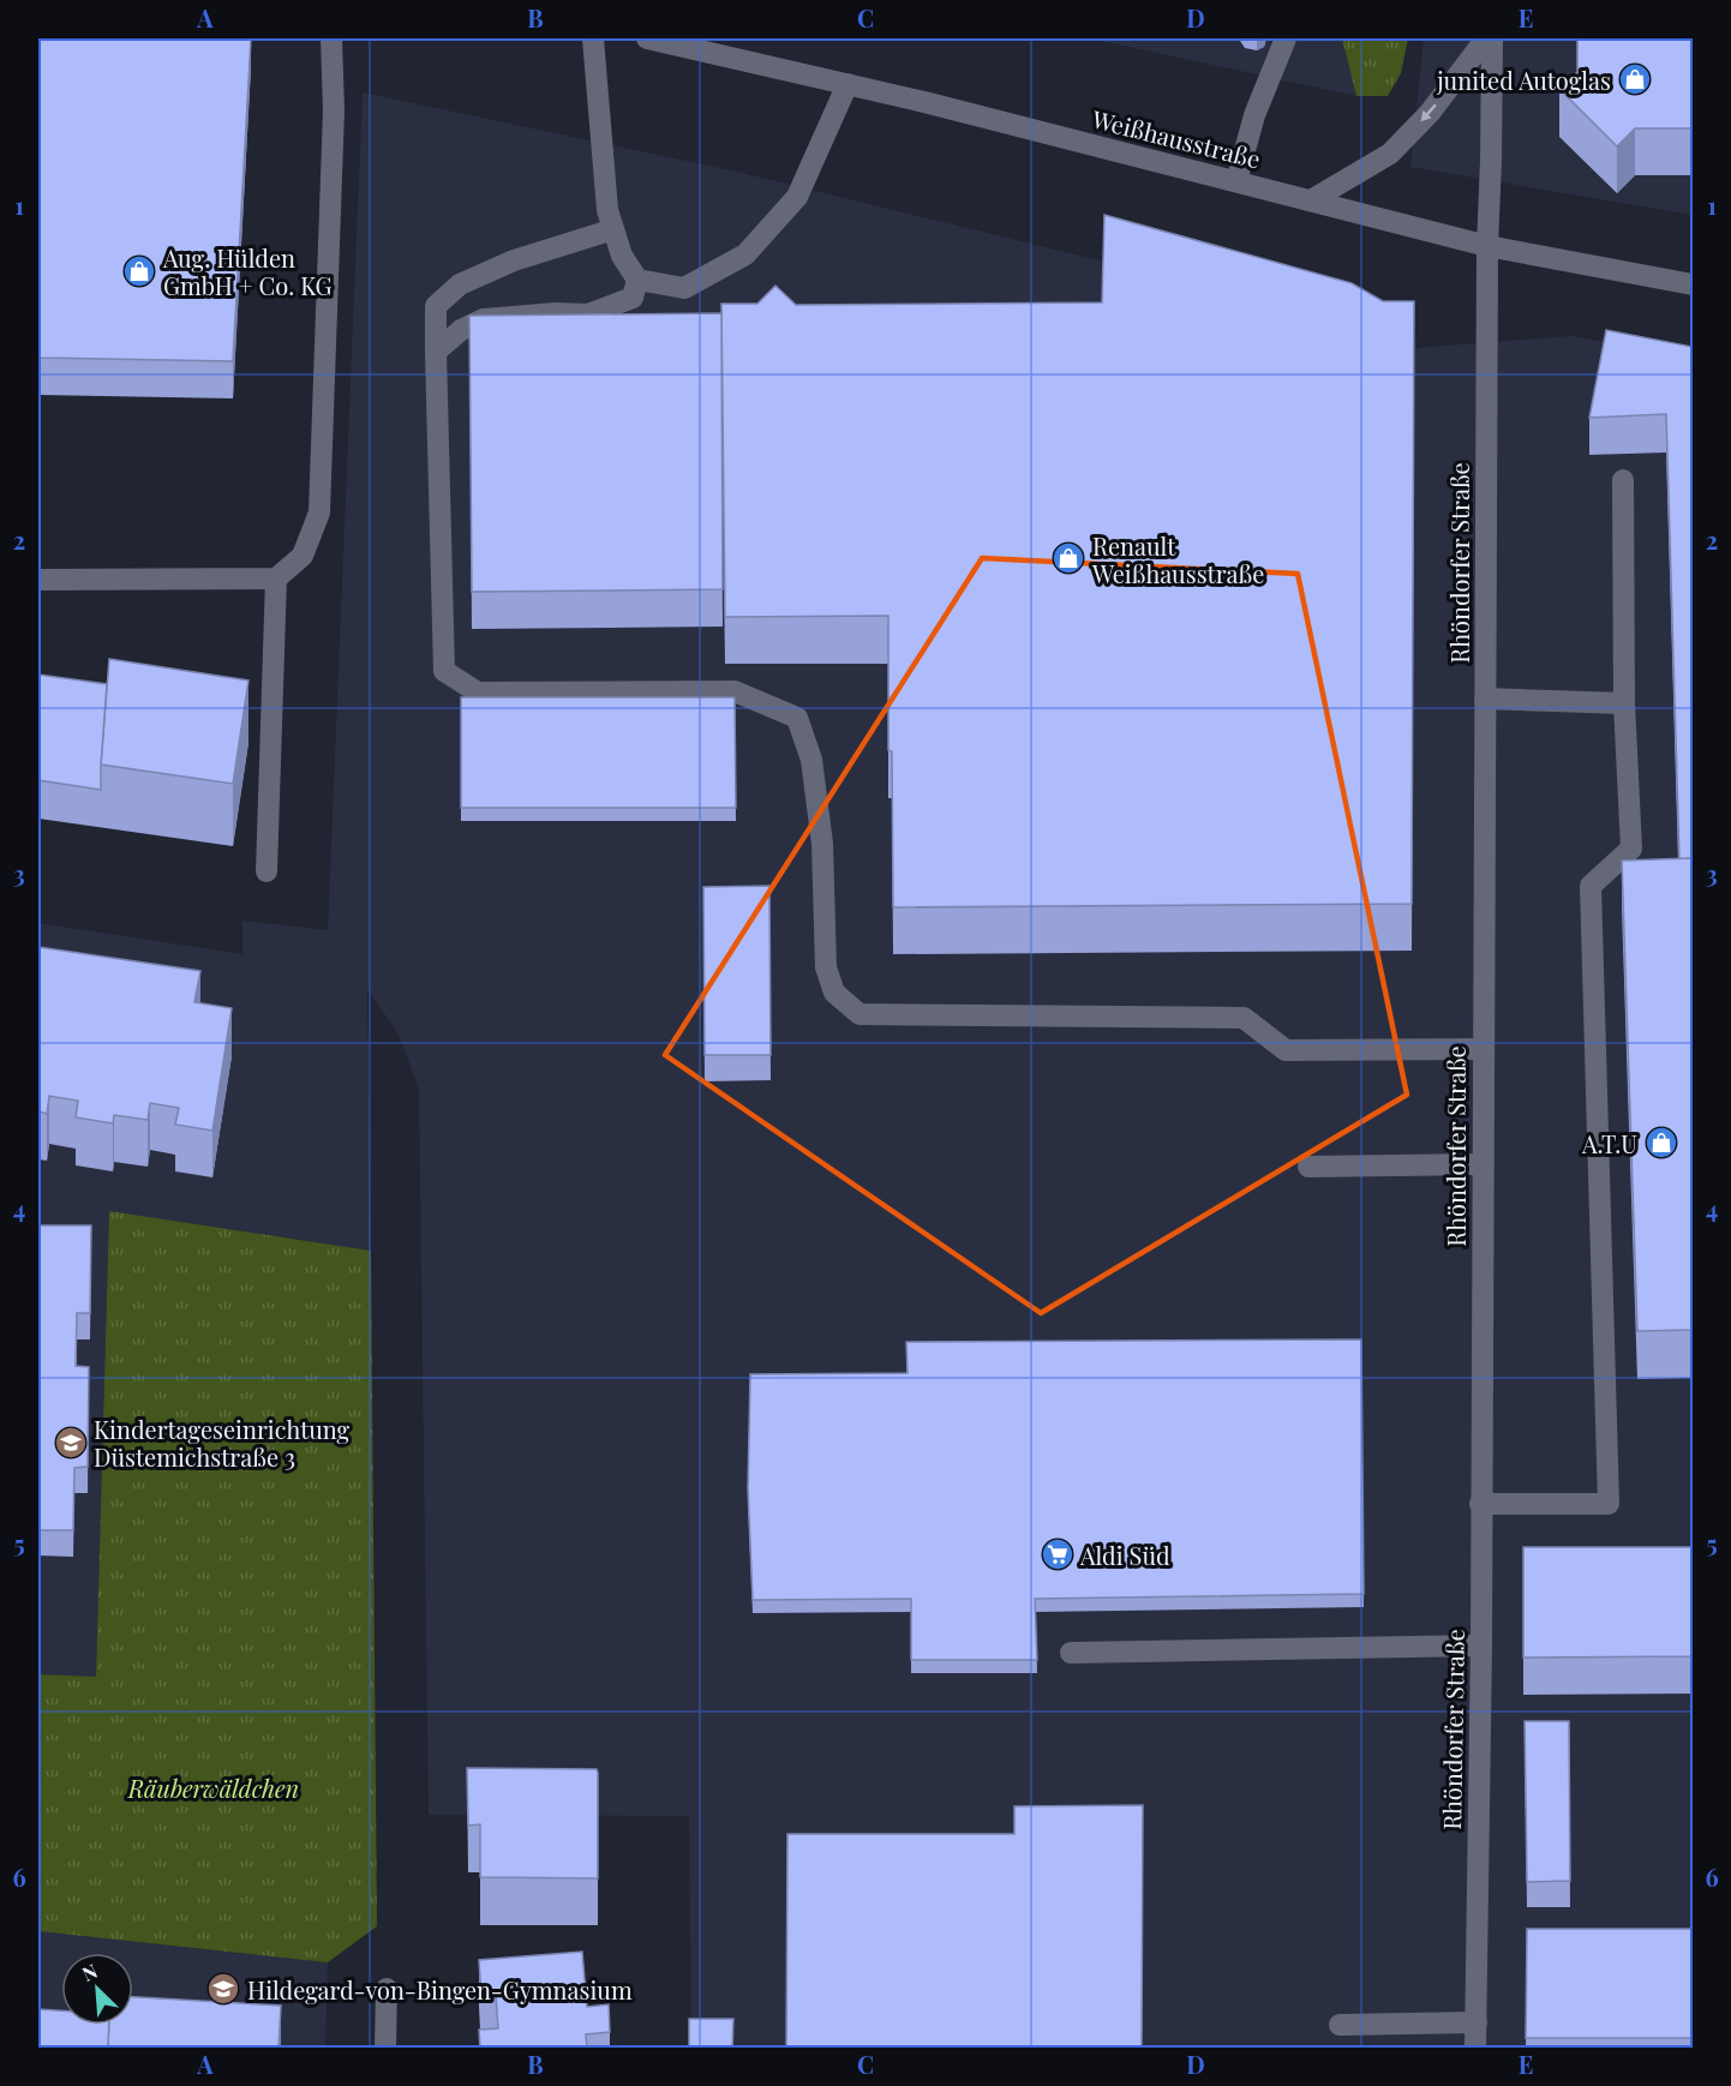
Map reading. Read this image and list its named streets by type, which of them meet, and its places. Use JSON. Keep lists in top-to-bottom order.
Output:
{
  "streets": {
    "street": ["Weißhausstraße", "Rhöndorfer Straße"]
  },
  "crossings": [
    ["Weißhausstraße", "Rhöndorfer Straße"]
  ],
  "parks": ["Räuberwäldchen"],
  "places": {
    "shop": [
      "junited Autoglas",
      "Aug. Hülden GmbH + Co. KG",
      "Renault Weißhausstraße",
      "A.T.U"
    ],
    "school or university": ["Kindertageseinrichtung Düstemichstraße 3", "Hildegard-von-Bingen-Gymnasium"],
    "supermarket": ["Aldi Süd"]
  },
  "north": "top left",
  "grid": {
    "columns": [
      "A",
      "B",
      "C",
      "D",
      "E"
    ],
    "rows": [
      "1",
      "2",
      "3",
      "4",
      "5",
      "6"
    ]
  }
}
